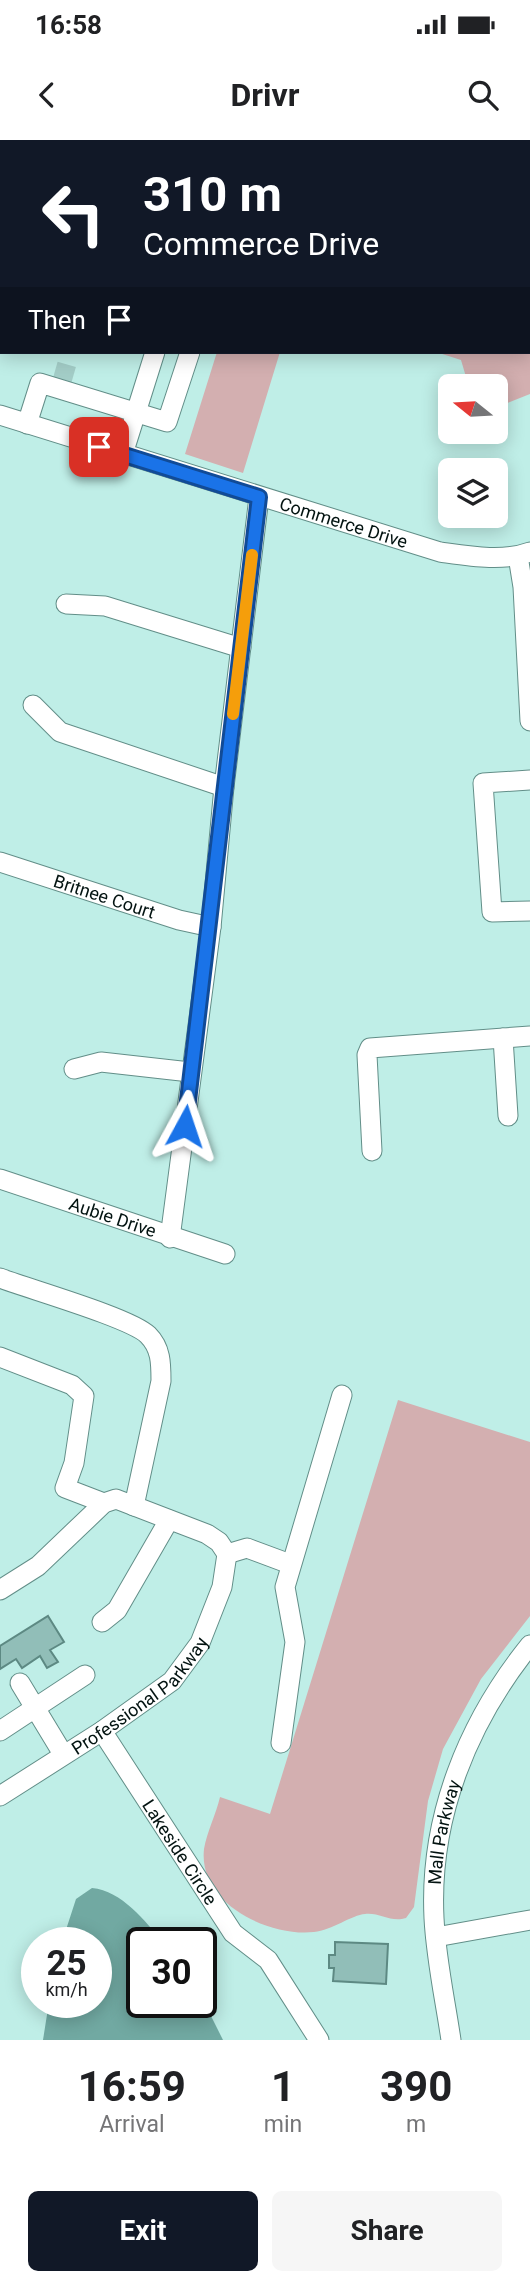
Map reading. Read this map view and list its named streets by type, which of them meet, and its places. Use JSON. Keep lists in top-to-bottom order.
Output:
{
  "streets": {
    "street": [
      "Commerce Drive",
      "Britnee Court",
      "Aubie Drive",
      "Professional Parkway",
      "Mall Parkway",
      "Lakeside Circle"
    ]
  },
  "crossings": [
    ["Professional Parkway", "Lakeside Circle"]
  ],
  "north": "left",
  "page": {
    "status": "16:58",
    "header": "Drivr",
    "turn": ["310 m", "Commerce Drive"],
    "then": "Then",
    "speed": "25 km/h",
    "limit": "30",
    "eta": [
      "16:59",
      "Arrival",
      "1",
      "min",
      "390",
      "m"
    ],
    "buttons": ["Exit", "Share"]
  }
}
